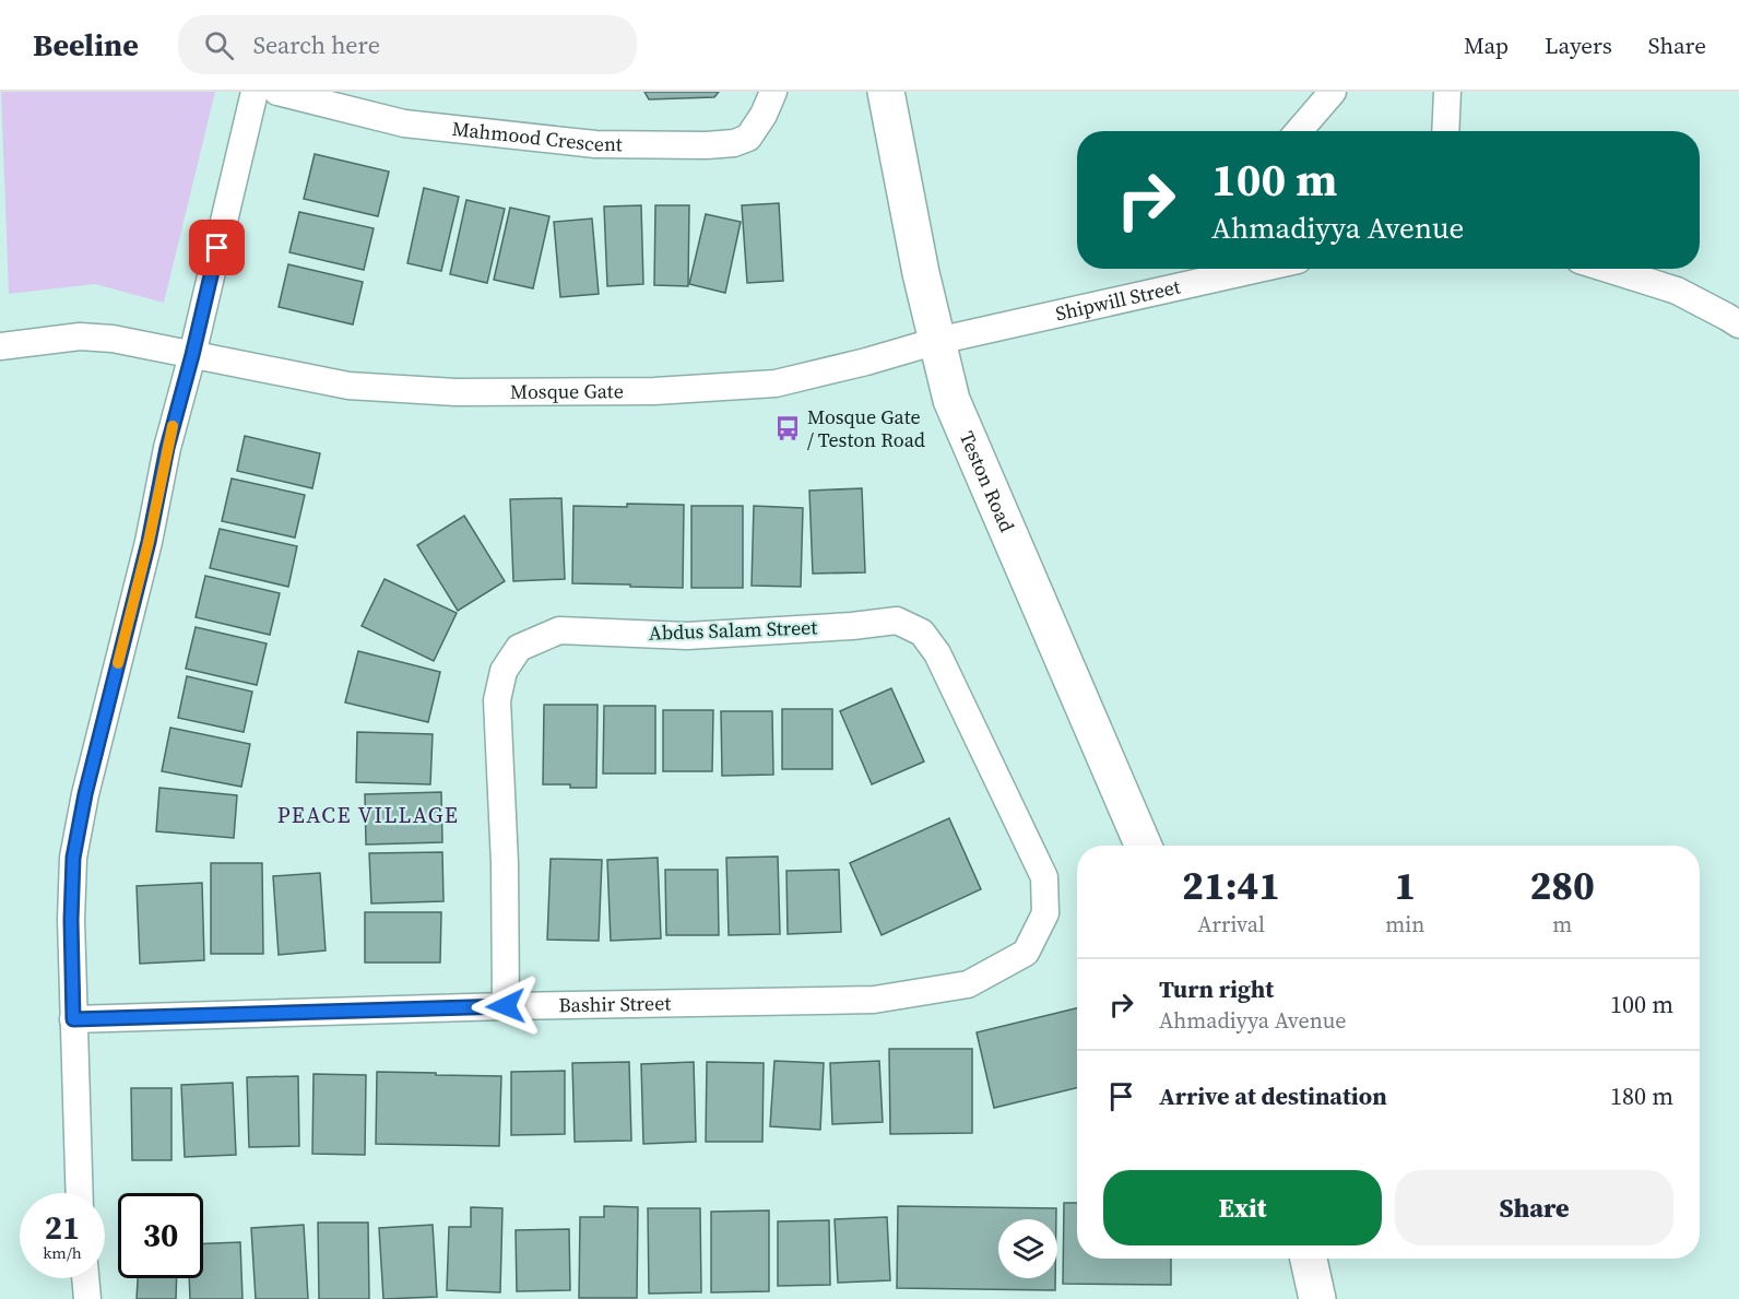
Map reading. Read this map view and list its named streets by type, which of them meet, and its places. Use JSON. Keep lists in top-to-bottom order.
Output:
{
  "streets": {
    "main road": ["Teston Road"],
    "street": [
      "Mahmood Crescent",
      "Shipwill Street",
      "Mosque Gate",
      "Abdus Salam Street",
      "Bashir Street"
    ]
  },
  "crossings": [
    ["Shipwill Street", "Mosque Gate"],
    ["Shipwill Street", "Teston Road"],
    ["Mosque Gate", "Teston Road"],
    ["Abdus Salam Street", "Bashir Street"]
  ],
  "districts": ["PEACE VILLAGE"],
  "places": {
    "bus stop": ["Mosque Gate / Teston Road"]
  },
  "page": {
    "header": "Beeline",
    "search": "Search here",
    "nav": ["Map", "Layers", "Share"],
    "turn": ["100 m", "Ahmadiyya Avenue"],
    "eta": [
      "21:41",
      "Arrival",
      "1",
      "min",
      "280",
      "m"
    ],
    "list": [
      {
        "name": "Turn right",
        "note": "Ahmadiyya Avenue",
        "value": "100 m"
      },
      {
        "name": "Arrive at destination",
        "value": "180 m"
      }
    ],
    "buttons": ["Exit", "Share"],
    "speed": "21 km/h",
    "limit": "30"
  }
}
